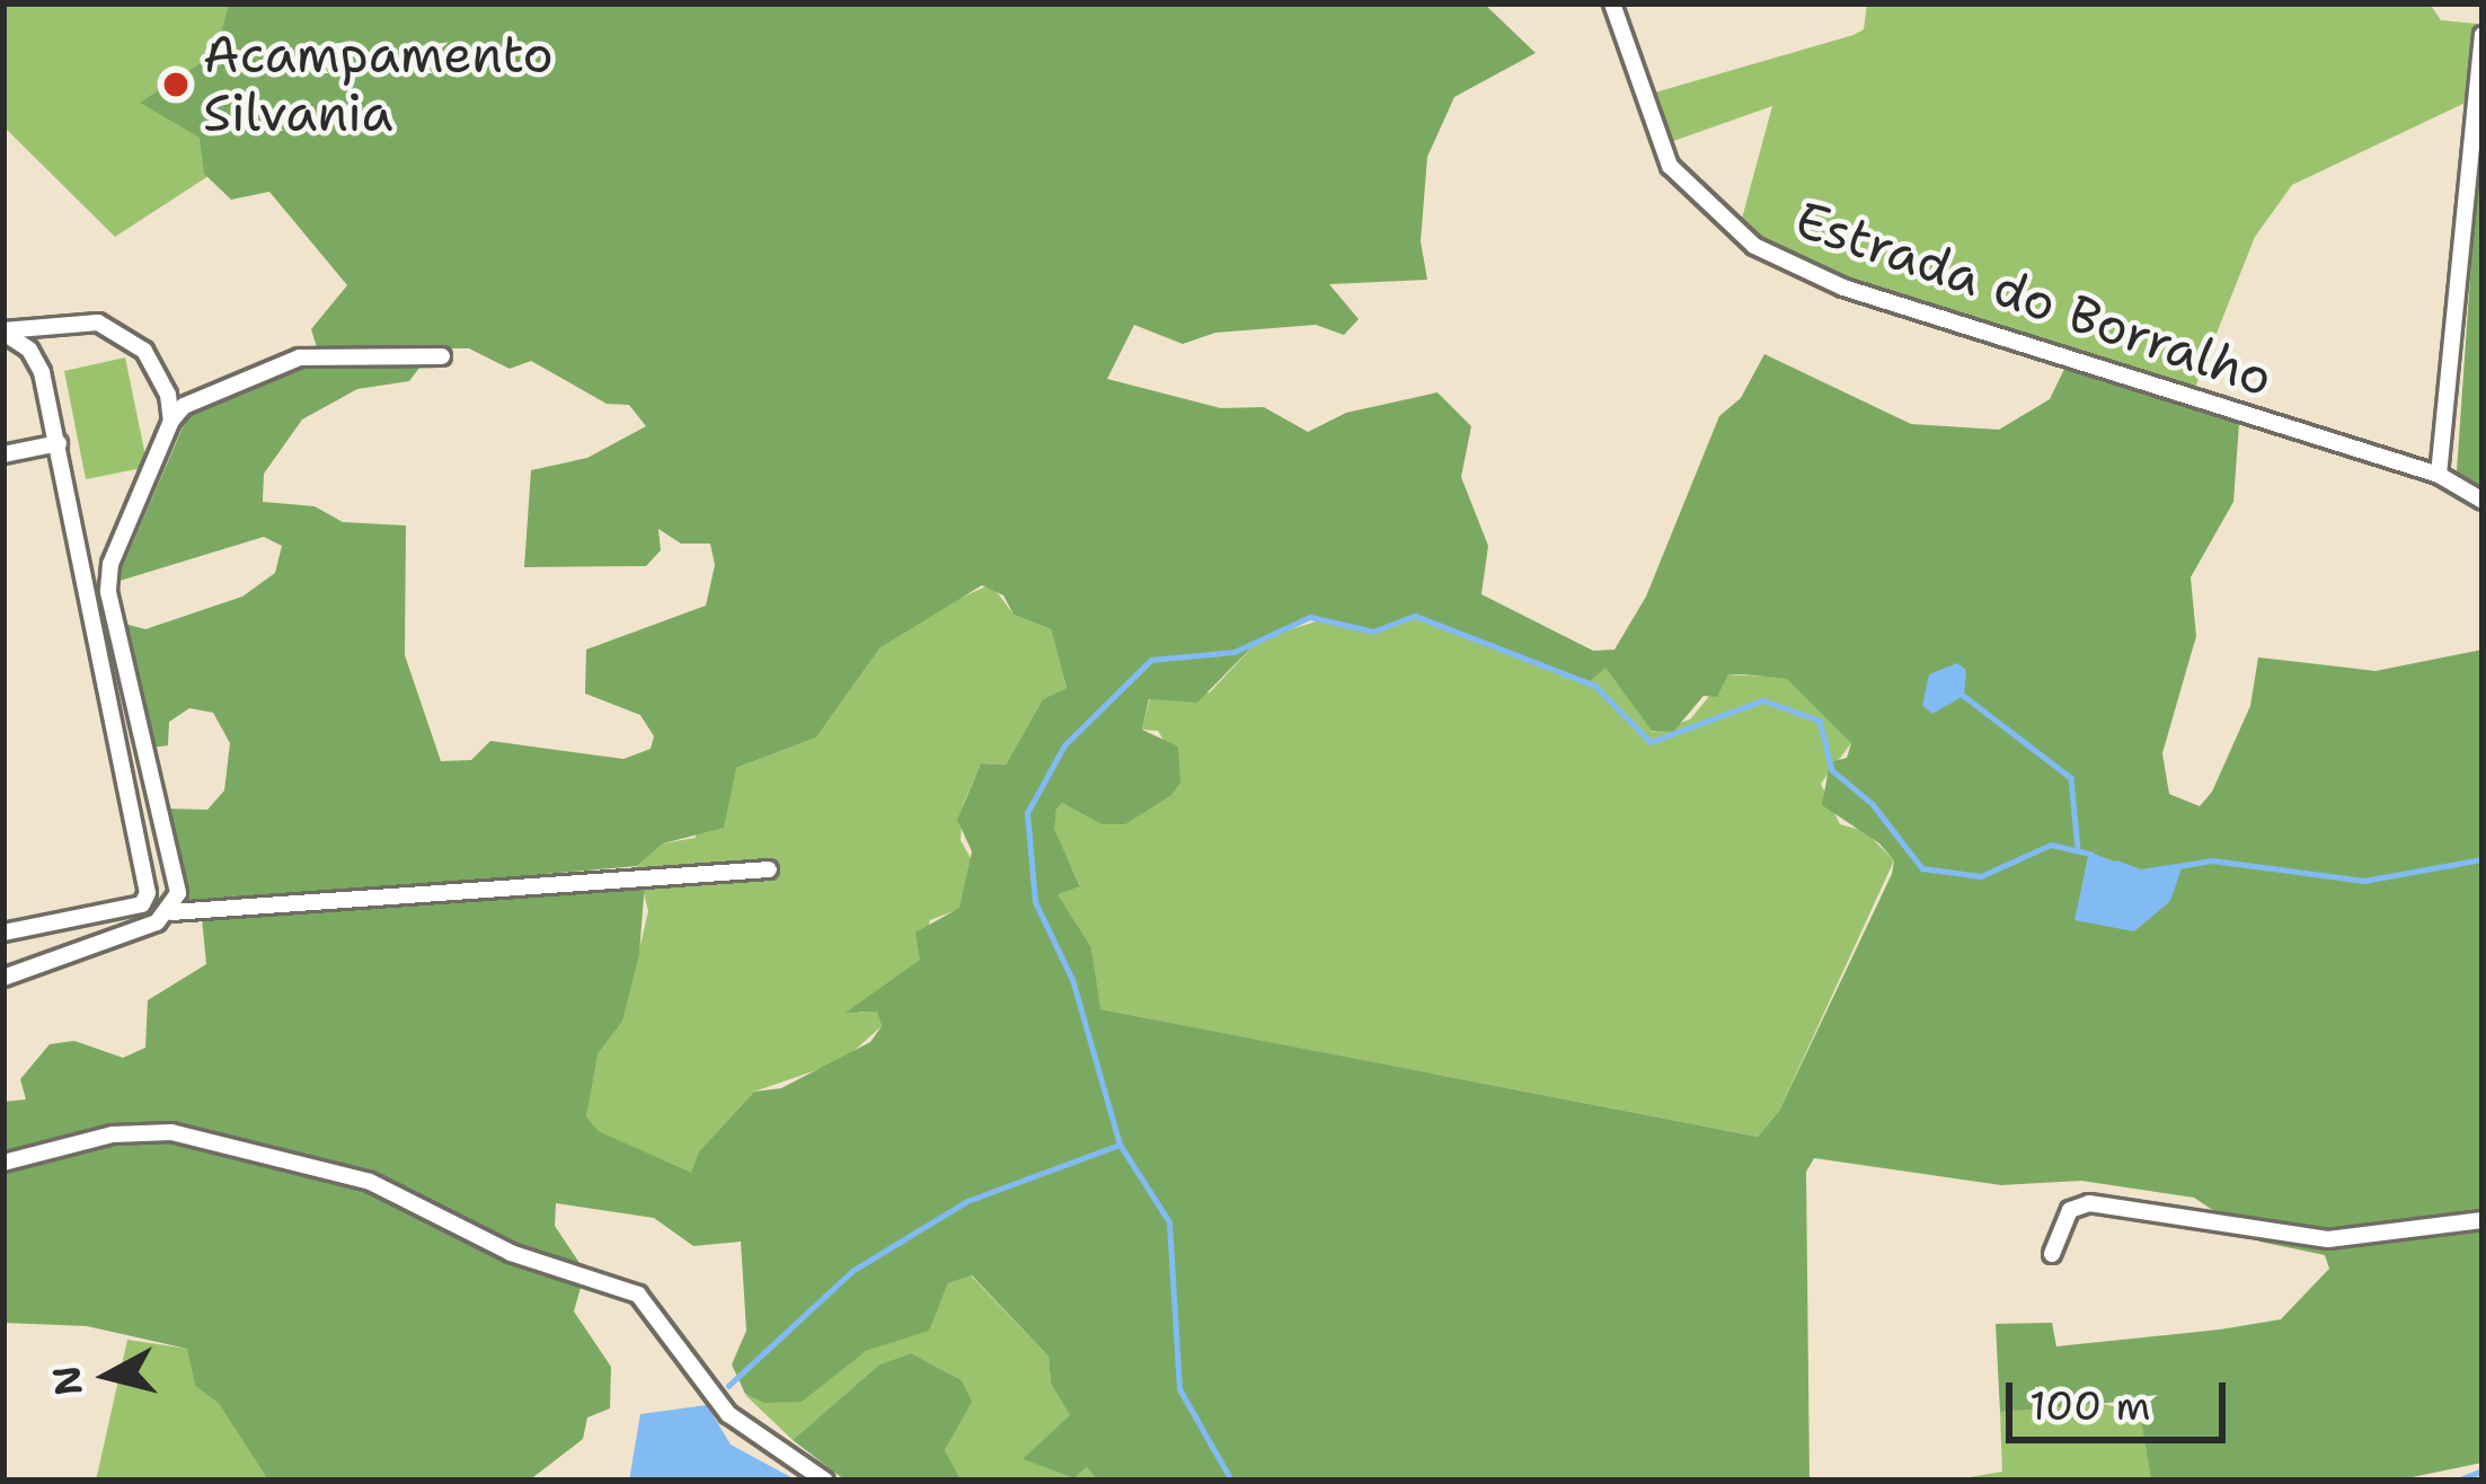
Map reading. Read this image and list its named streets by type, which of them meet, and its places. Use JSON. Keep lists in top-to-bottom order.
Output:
{
  "streets": {
    "street": ["Estrada do Borralho"]
  },
  "places": ["Acampamento Silvania"],
  "scale_bar": "100 m",
  "north": "left"
}
